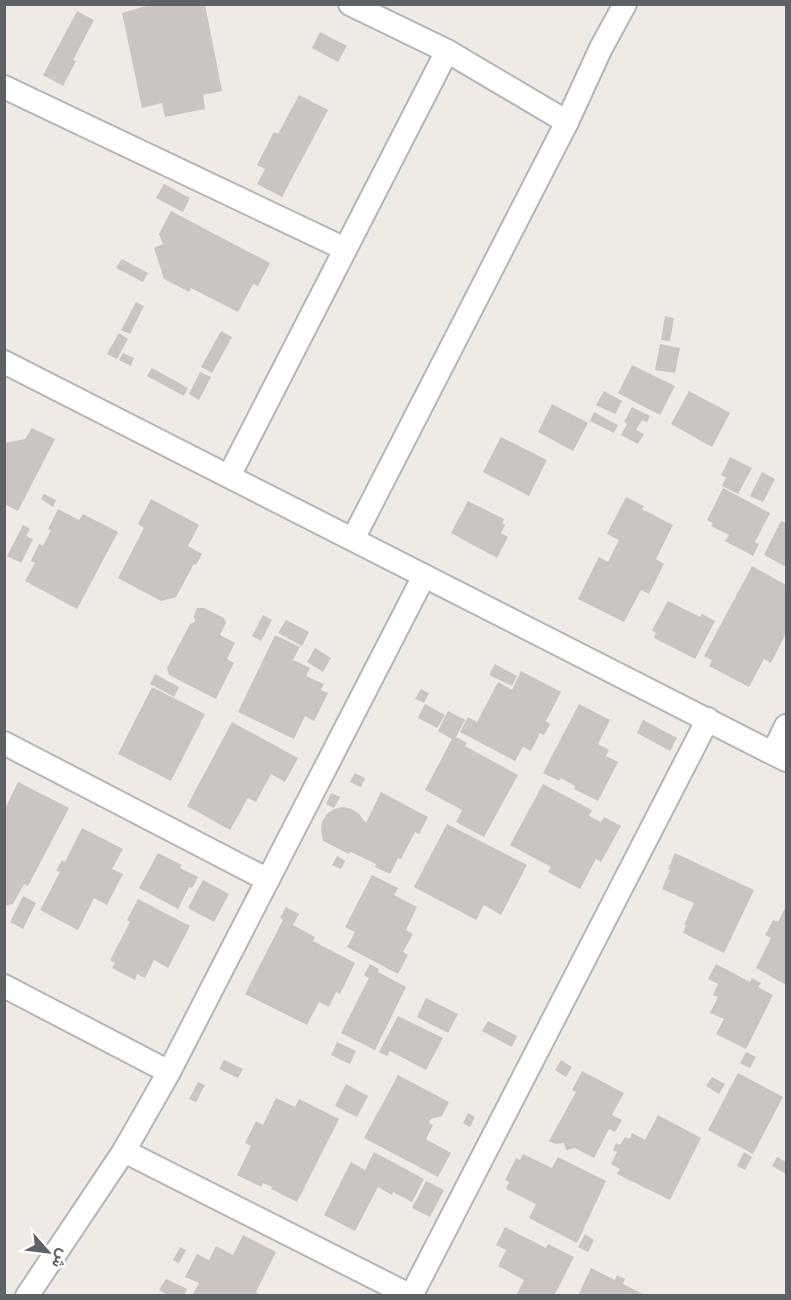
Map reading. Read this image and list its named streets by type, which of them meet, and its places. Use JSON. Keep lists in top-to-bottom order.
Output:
{
  "north": "bottom right"
}
